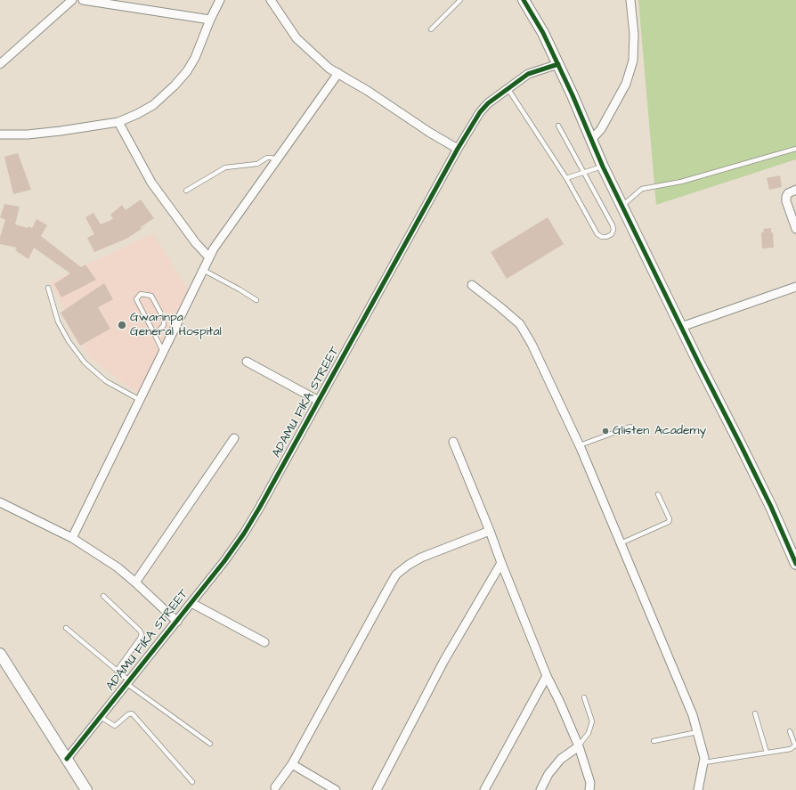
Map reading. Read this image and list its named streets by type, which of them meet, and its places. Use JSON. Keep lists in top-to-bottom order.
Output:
{
  "streets": {
    "street": ["ADAMU FIKA STREET"]
  },
  "places": ["Gwarinpa General Hospital", "Glisten Academy"]
}
